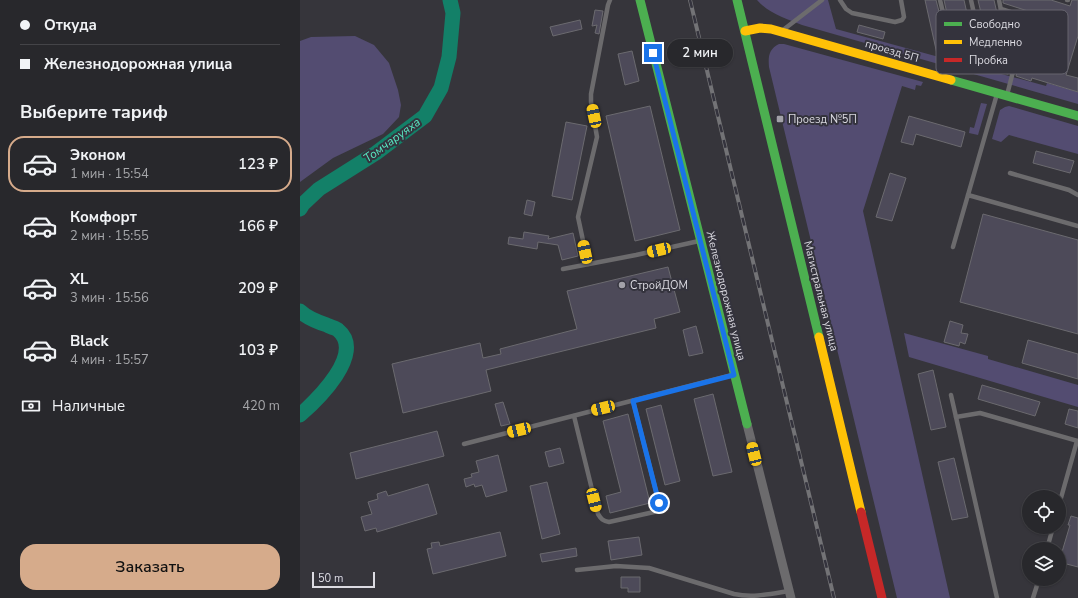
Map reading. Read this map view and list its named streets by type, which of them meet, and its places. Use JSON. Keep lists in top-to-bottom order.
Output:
{
  "streets": {
    "street": ["проезд 5П", "Железнодорожная улица", "Магистральная улица"]
  },
  "crossings": [
    ["проезд 5П", "Магистральная улица"]
  ],
  "water": ["Томчаруяха"],
  "places": {
    "transit": ["Проезд №5П"],
    "other": ["СтройДОМ"]
  },
  "legend": ["Свободно", "Медленно", "Пробка"],
  "scale_bar": "50 m",
  "page": {
    "banner": ["Откуда", "Железнодорожная улица"],
    "bubble": "2 мин",
    "heading": "Выберите тариф",
    "list": [
      {
        "name": "Эконом",
        "note": "1 мин · 15:54",
        "value": "123 ₽"
      },
      {
        "name": "Комфорт",
        "note": "2 мин · 15:55",
        "value": "166 ₽"
      },
      {
        "name": "XL",
        "note": "3 мин · 15:56",
        "value": "209 ₽"
      },
      {
        "name": "Black",
        "note": "4 мин · 15:57",
        "value": "103 ₽"
      }
    ],
    "pay": ["Наличные", "420 m"],
    "buttons": "Заказать",
    "scale": "50 m"
  }
}
